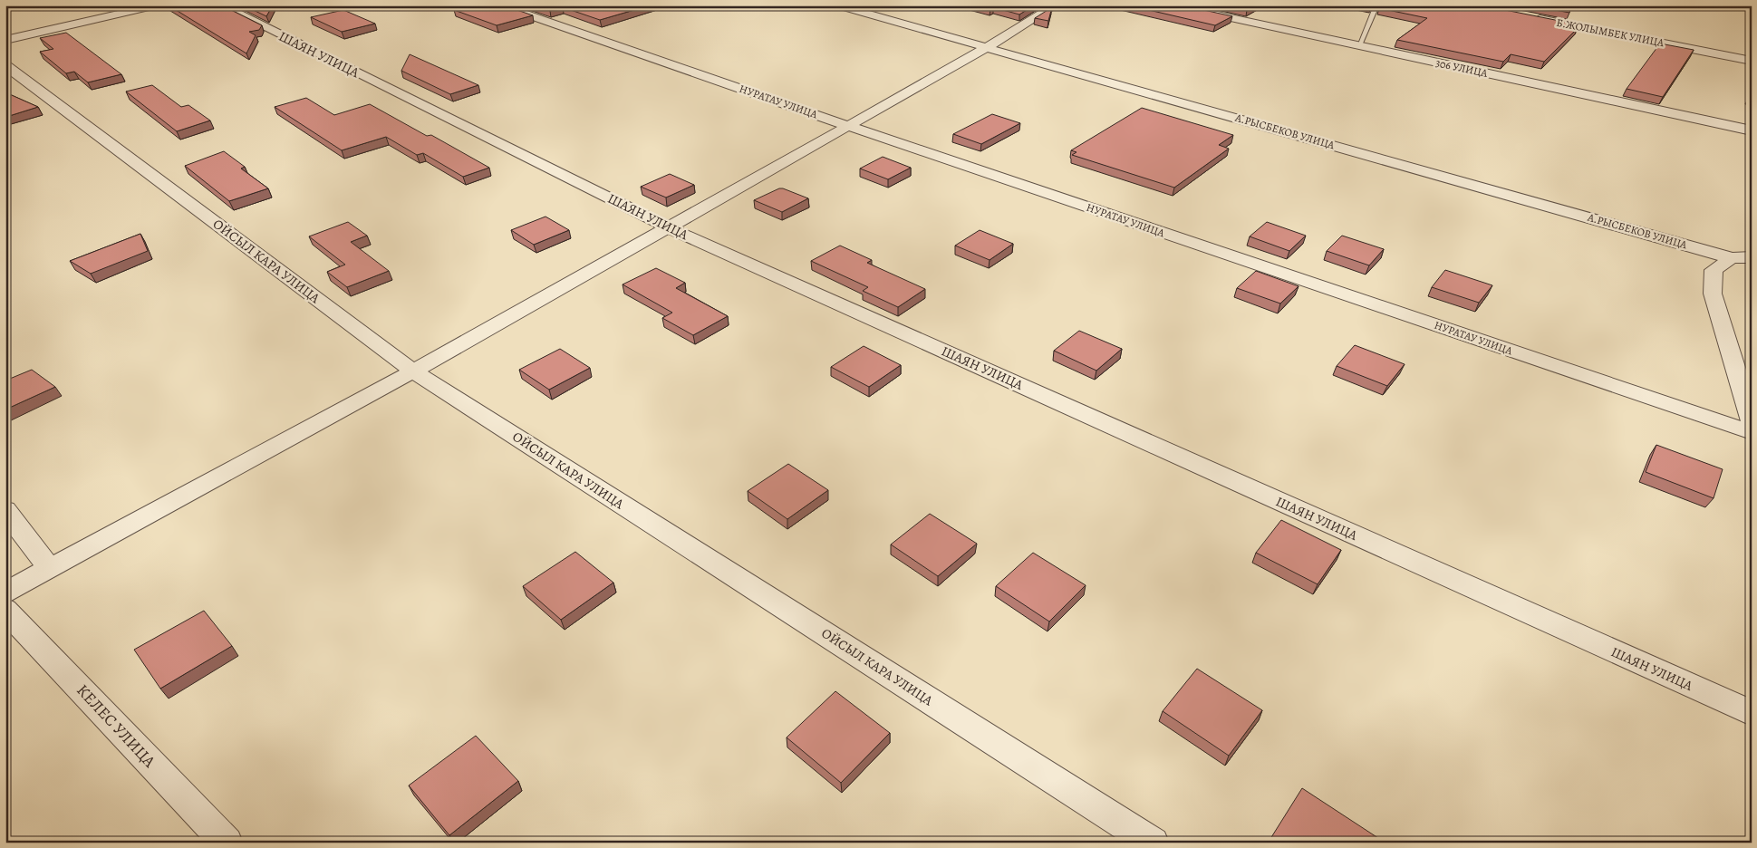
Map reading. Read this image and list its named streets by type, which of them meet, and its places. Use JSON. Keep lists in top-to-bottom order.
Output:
{
  "streets": {
    "street": [
      "Б.ЖОЛЫМБЕК УЛИЦА",
      "ШАЯН УЛИЦА",
      "306 УЛИЦА",
      "НУРАТАУ УЛИЦА",
      "А.РЫСБЕКОВ УЛИЦА",
      "ОЙСЫЛ КАРА УЛИЦА",
      "КЕЛЕС УЛИЦА"
    ]
  }
}
